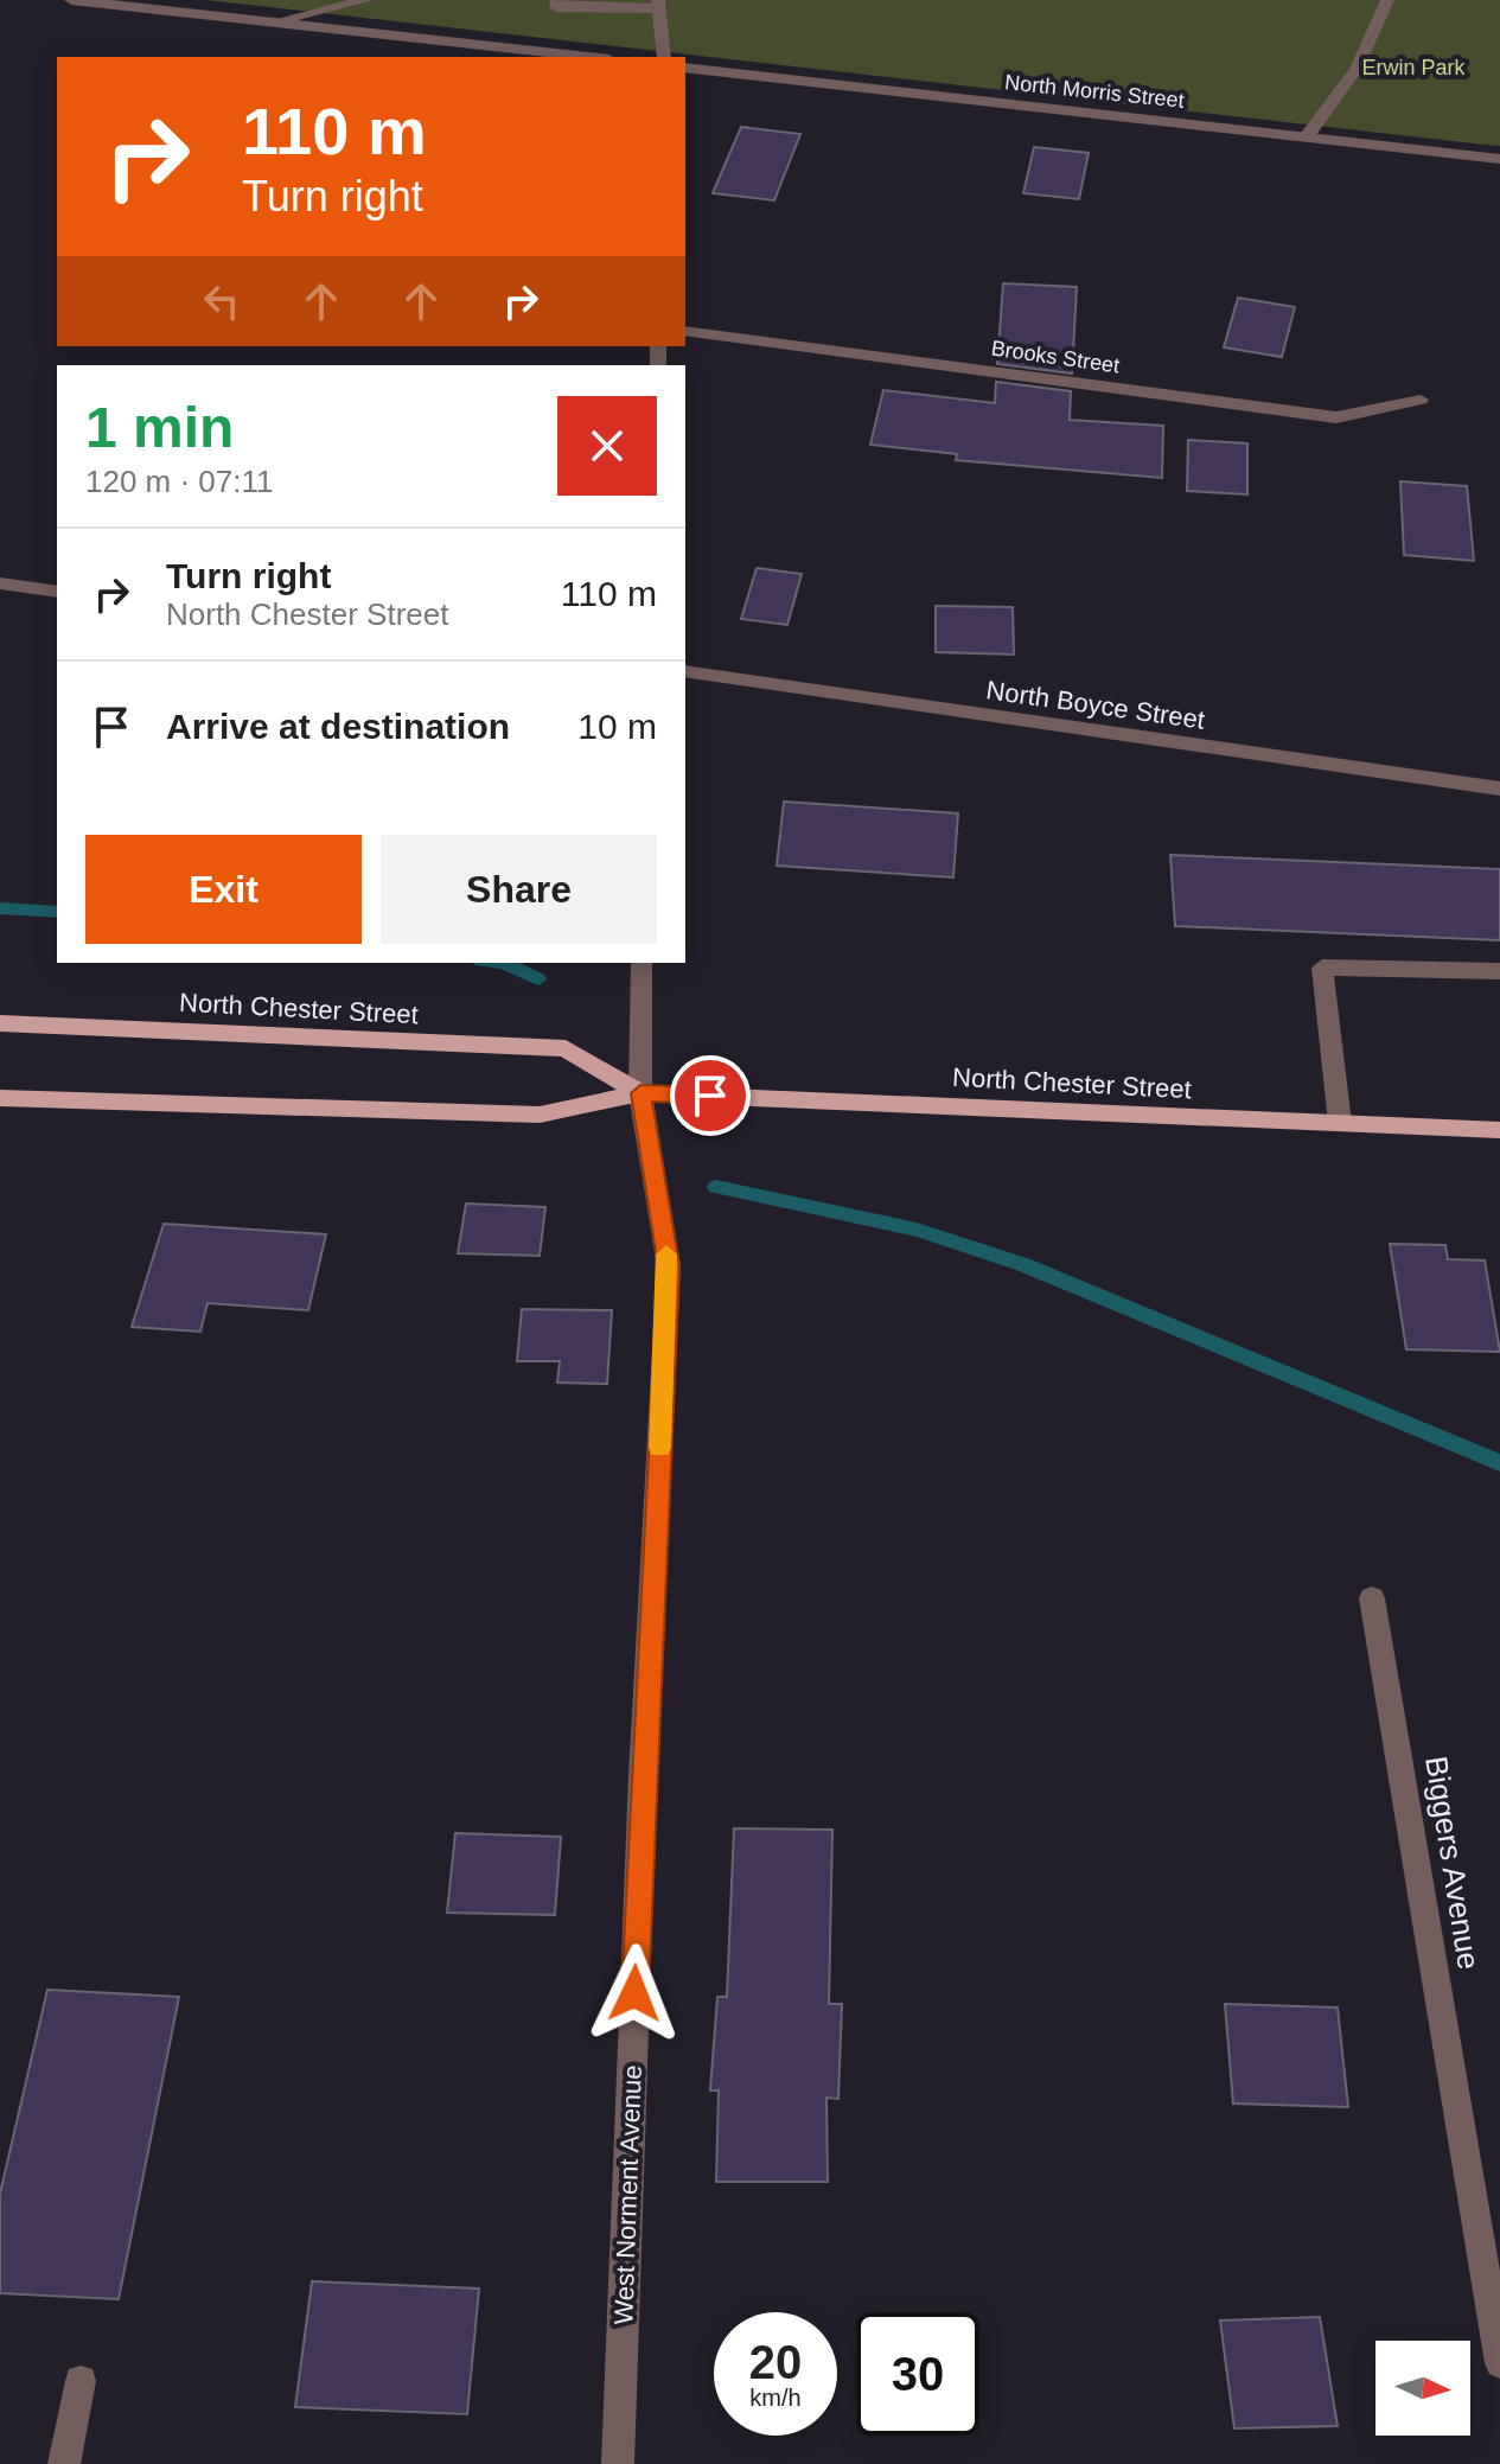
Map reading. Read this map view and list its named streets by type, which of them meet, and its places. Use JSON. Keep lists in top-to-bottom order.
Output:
{
  "streets": {
    "main road": ["North Chester Street"],
    "street": [
      "North Morris Street",
      "Brooks Street",
      "North Boyce Street",
      "Biggers Avenue",
      "West Norment Avenue"
    ]
  },
  "crossings": [
    ["North Chester Street", "West Norment Avenue"]
  ],
  "parks": ["Erwin Park"],
  "north": "right",
  "page": {
    "turn": ["110 m", "Turn right"],
    "heading": ["1 min", "120 m · 07:11"],
    "list": [
      {
        "name": "Turn right",
        "note": "North Chester Street",
        "value": "110 m"
      },
      {
        "name": "Arrive at destination",
        "value": "10 m"
      }
    ],
    "buttons": ["Exit", "Share"],
    "speed": "20 km/h",
    "limit": "30"
  }
}
